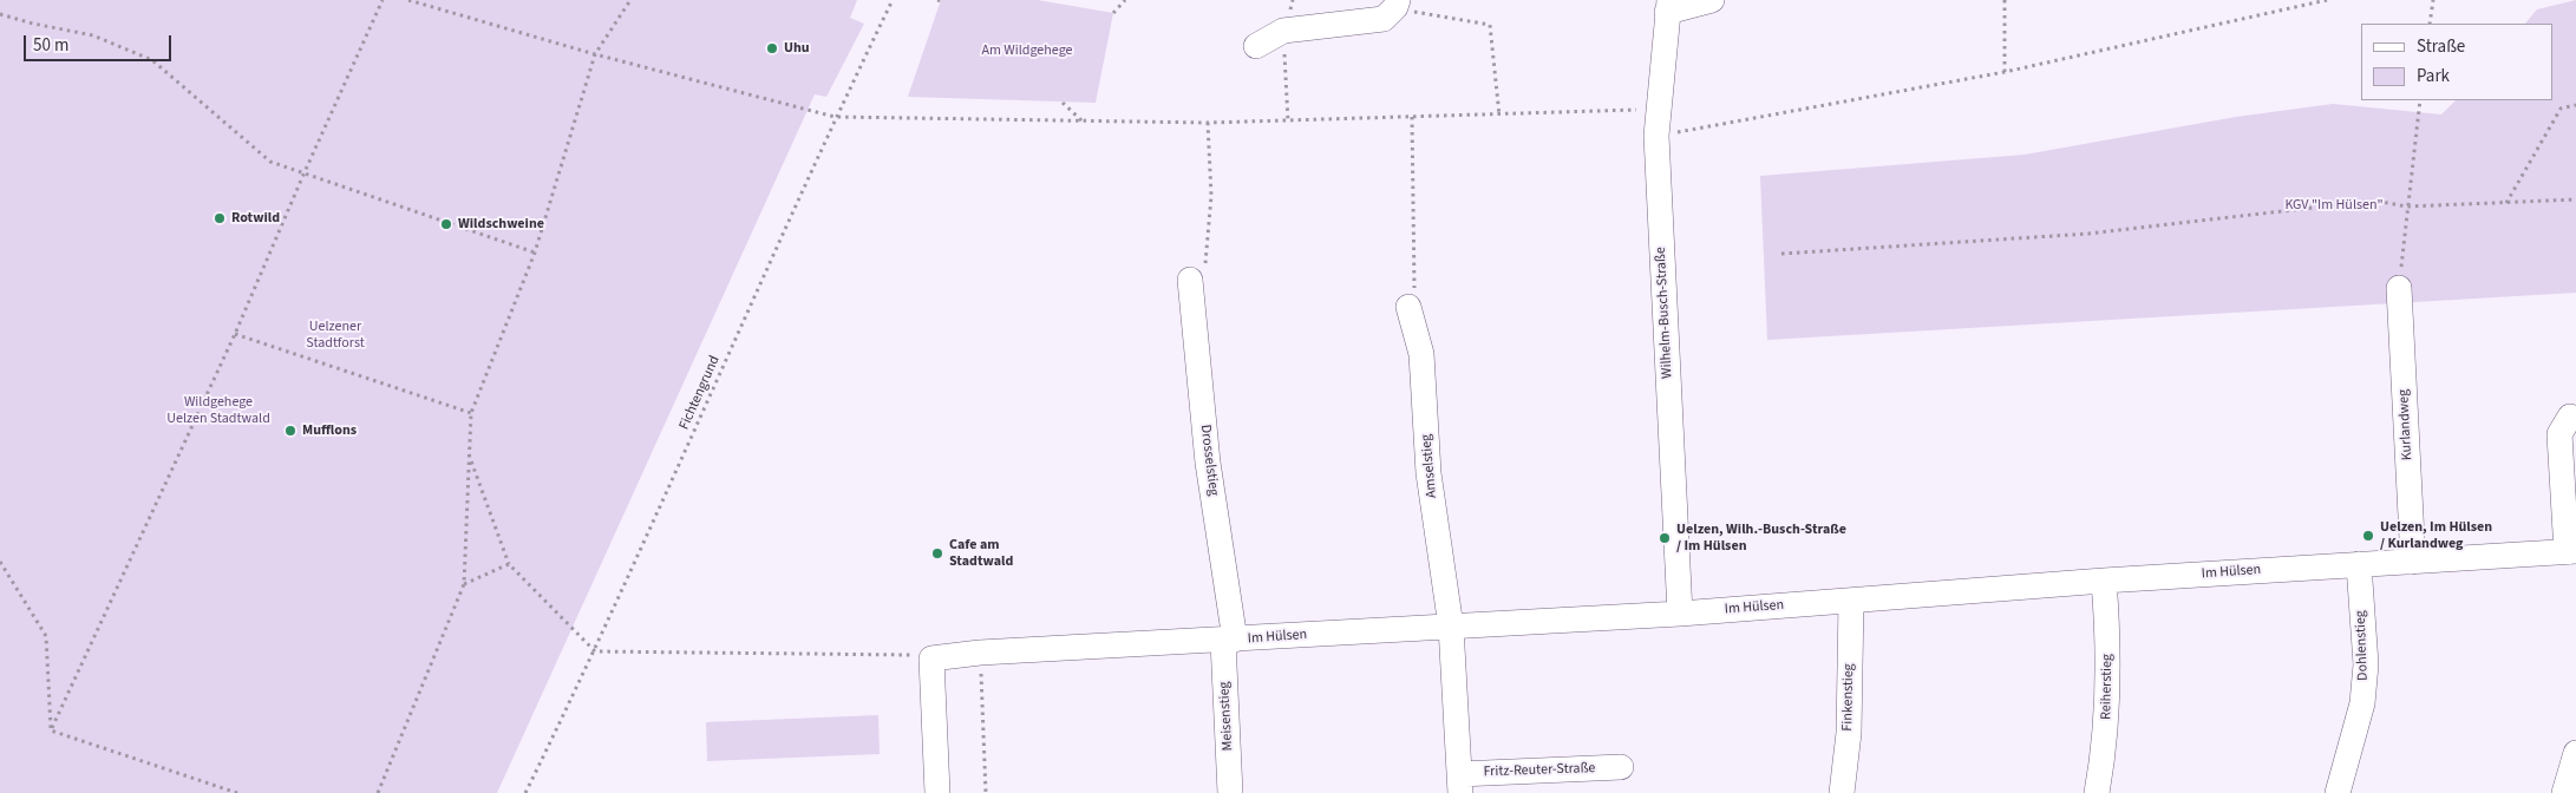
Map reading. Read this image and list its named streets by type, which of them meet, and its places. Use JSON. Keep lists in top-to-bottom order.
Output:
{
  "streets": {
    "street": [
      "Wilhelm-Busch-Straße",
      "Kurlandweg",
      "Drosselstieg",
      "Amselstieg",
      "Im Hülsen",
      "Dohlenstieg",
      "Reiherstieg",
      "Finkenstieg",
      "Meisenstieg",
      "Fritz-Reuter-Straße"
    ],
    "path": ["Fichtengrund"]
  },
  "crossings": [
    ["Wilhelm-Busch-Straße", "Im Hülsen"],
    ["Kurlandweg", "Im Hülsen"],
    ["Drosselstieg", "Im Hülsen"],
    ["Drosselstieg", "Meisenstieg"],
    ["Amselstieg", "Im Hülsen"],
    ["Amselstieg", "Fritz-Reuter-Straße"],
    ["Im Hülsen", "Dohlenstieg"],
    ["Im Hülsen", "Reiherstieg"],
    ["Im Hülsen", "Finkenstieg"],
    ["Im Hülsen", "Meisenstieg"],
    ["Im Hülsen", "Fritz-Reuter-Straße"]
  ],
  "parks": [
    "Am Wildgehege",
    "KGV \"Im Hülsen\"",
    "Uelzener Stadtforst",
    "Wildgehege Uelzen Stadtwald"
  ],
  "places": [
    "Uhu",
    "Rotwild",
    "Wildschweine",
    "Mufflons",
    "Uelzen, Im Hülsen / Kurlandweg",
    "Uelzen, Wilh.-Busch-Straße / Im Hülsen",
    "Cafe am Stadtwald"
  ],
  "legend": ["Straße", "Park"],
  "scale_bar": "50 m"
}
